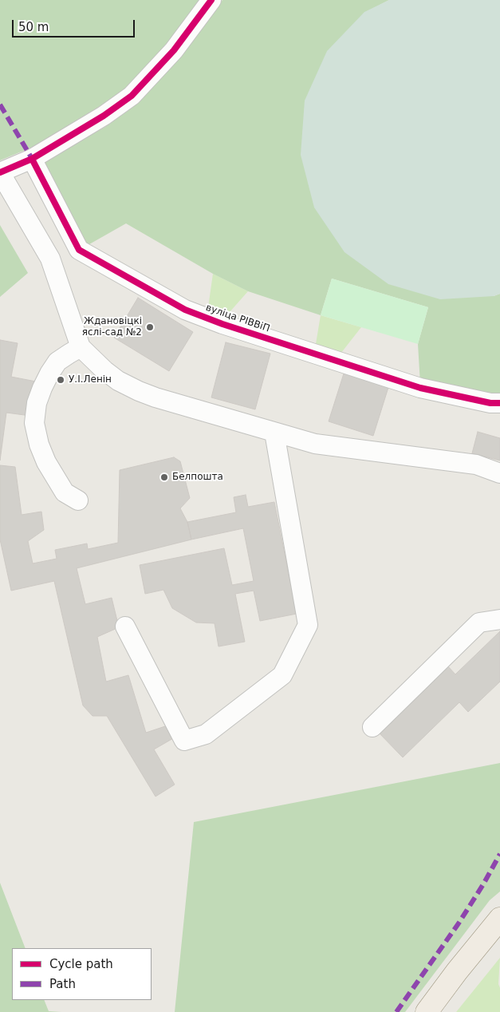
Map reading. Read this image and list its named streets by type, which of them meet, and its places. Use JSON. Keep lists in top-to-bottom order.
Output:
{
  "streets": {
    "street": ["вуліца РІВВіП"]
  },
  "places": ["Ждановіцкі яслі-сад №2", "У.І.Ленін", "Белпошта"],
  "legend": ["Cycle path", "Path"],
  "scale_bar": "50 m"
}
